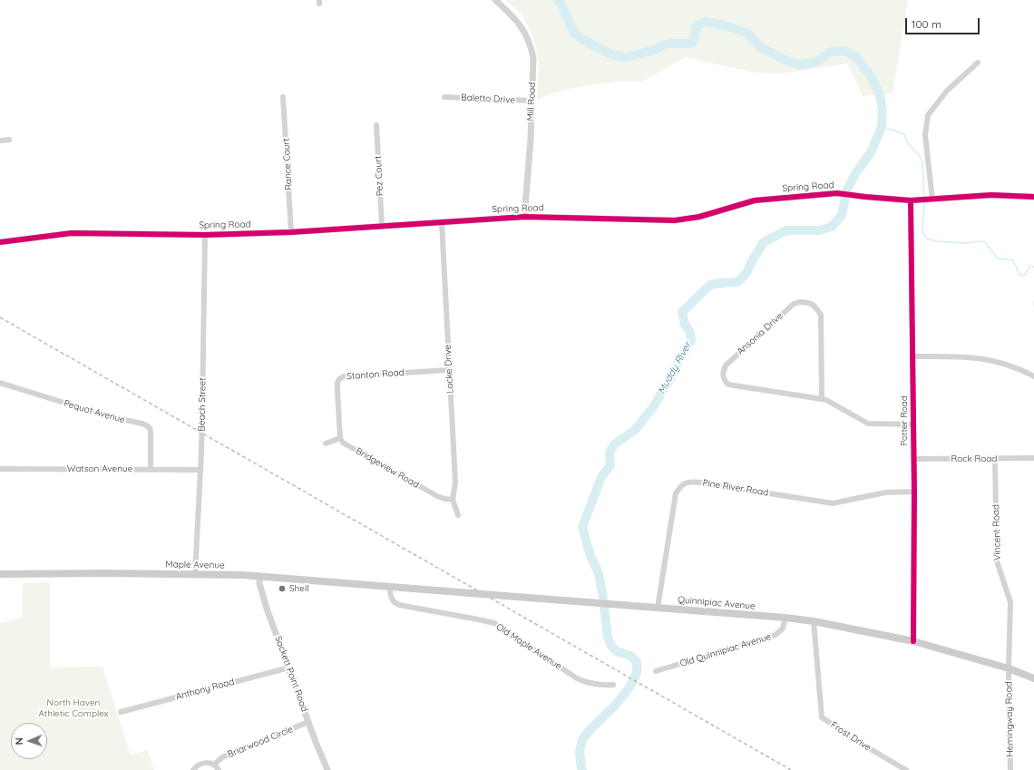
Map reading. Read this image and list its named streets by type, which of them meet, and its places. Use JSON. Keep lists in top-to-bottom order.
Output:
{
  "streets": {
    "main road": ["Maple Avenue", "Quinnipiac Avenue"],
    "street": [
      "Baletto Drive",
      "Mill Road",
      "Rance Court",
      "Pez Court",
      "Spring Road",
      "Ansonia Drive",
      "Locke Drive",
      "Stanton Road",
      "Beach Street",
      "Pequot Avenue",
      "Potter Road",
      "Rock Road",
      "Bridgeview Road",
      "Watson Avenue",
      "Pine River Road",
      "Vincent Road",
      "Old Maple Avenue",
      "Old Quinnipiac Avenue",
      "Sackett Point Road",
      "Anthony Road",
      "Hemingway Road",
      "Frost Drive",
      "Briarwood Circle"
    ]
  },
  "crossings": [
    ["Baletto Drive", "Mill Road"],
    ["Mill Road", "Spring Road"],
    ["Rance Court", "Spring Road"],
    ["Pez Court", "Spring Road"],
    ["Spring Road", "Locke Drive"],
    ["Spring Road", "Beach Street"],
    ["Spring Road", "Potter Road"],
    ["Ansonia Drive", "Potter Road"],
    ["Locke Drive", "Stanton Road"],
    ["Locke Drive", "Bridgeview Road"],
    ["Stanton Road", "Bridgeview Road"],
    ["Beach Street", "Watson Avenue"],
    ["Beach Street", "Maple Avenue"],
    ["Pequot Avenue", "Watson Avenue"],
    ["Potter Road", "Rock Road"],
    ["Potter Road", "Pine River Road"],
    ["Potter Road", "Quinnipiac Avenue"],
    ["Rock Road", "Vincent Road"],
    ["Pine River Road", "Quinnipiac Avenue"],
    ["Vincent Road", "Quinnipiac Avenue"],
    ["Vincent Road", "Hemingway Road"],
    ["Maple Avenue", "Quinnipiac Avenue"],
    ["Maple Avenue", "Old Maple Avenue"],
    ["Maple Avenue", "Sackett Point Road"],
    ["Quinnipiac Avenue", "Old Maple Avenue"],
    ["Quinnipiac Avenue", "Old Quinnipiac Avenue"],
    ["Quinnipiac Avenue", "Hemingway Road"],
    ["Quinnipiac Avenue", "Frost Drive"],
    ["Sackett Point Road", "Anthony Road"],
    ["Sackett Point Road", "Briarwood Circle"]
  ],
  "water": ["Muddy River"],
  "parks": ["North Haven Athletic Complex"],
  "places": ["Shell"],
  "scale_bar": "100 m",
  "north": "left"
}
